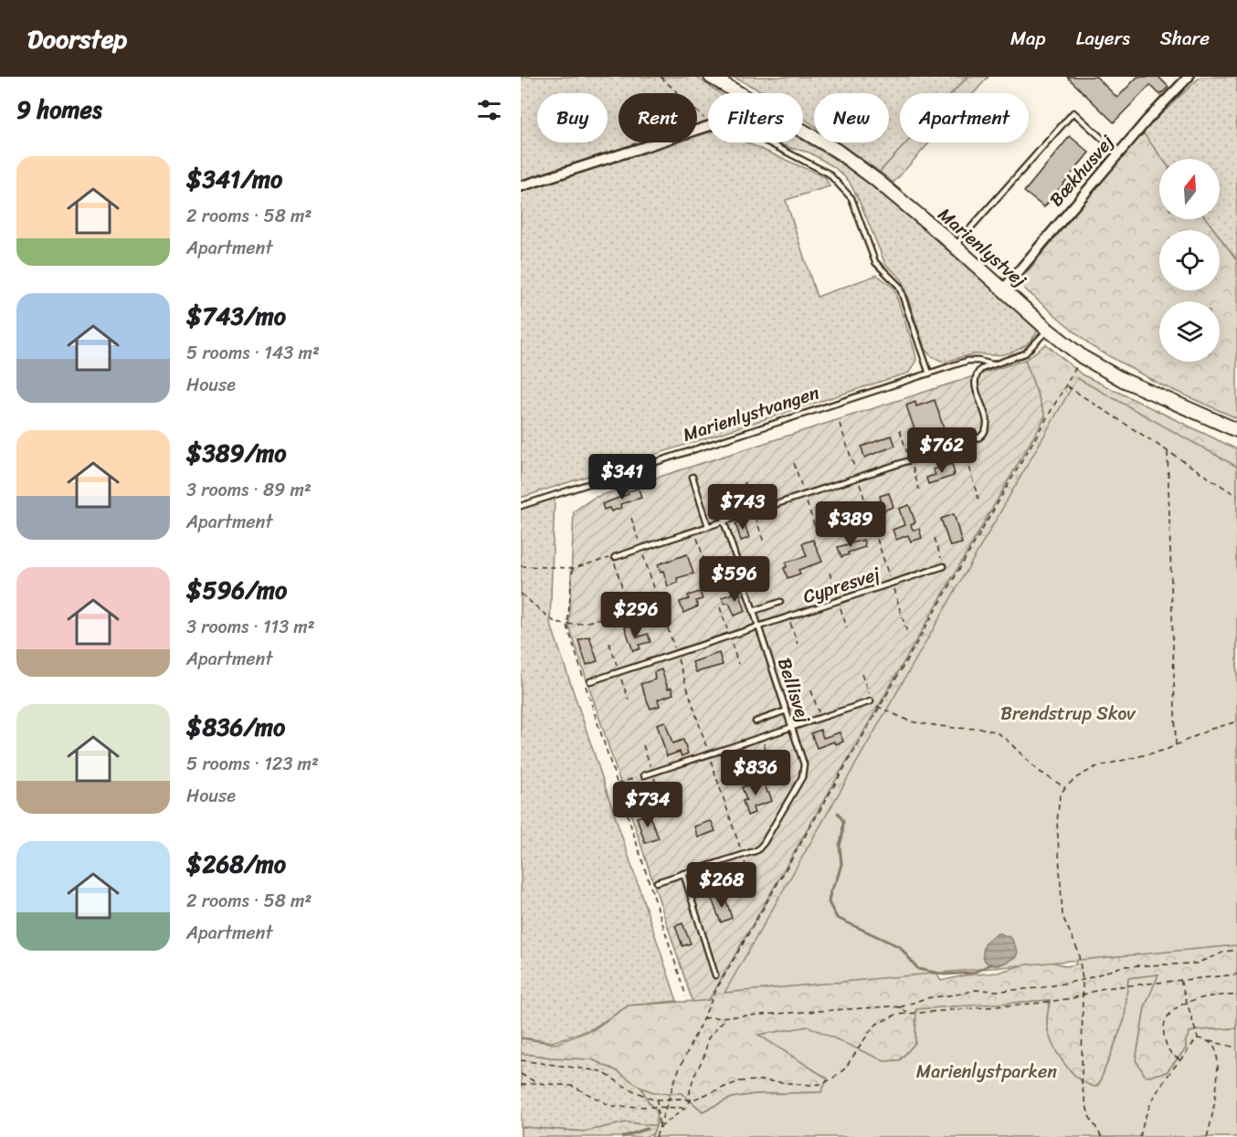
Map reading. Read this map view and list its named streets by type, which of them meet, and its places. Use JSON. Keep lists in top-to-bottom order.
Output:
{
  "streets": {
    "street": ["Bækhusvej", "Marienlystvej"],
    "lane": ["Marienlystvangen", "Cypresvej", "Bellisvej"]
  },
  "crossings": [
    ["Bækhusvej", "Marienlystvej"],
    ["Cypresvej", "Bellisvej"]
  ],
  "parks": ["Brendstrup Skov", "Marienlystparken"],
  "north": "top",
  "page": {
    "header": "Doorstep",
    "nav": ["Map", "Layers", "Share"],
    "heading": "9 homes",
    "chip": [
      "Buy",
      "Rent",
      "Filters",
      "New",
      "Apartment"
    ],
    "list": [
      {
        "name": "$341/mo",
        "note": "2 rooms · 58 m² · Apartment"
      },
      {
        "name": "$743/mo",
        "note": "5 rooms · 143 m² · House"
      },
      {
        "name": "$389/mo",
        "note": "3 rooms · 89 m² · Apartment"
      },
      {
        "name": "$596/mo",
        "note": "3 rooms · 113 m² · Apartment"
      },
      {
        "name": "$836/mo",
        "note": "5 rooms · 123 m² · House"
      },
      {
        "name": "$268/mo",
        "note": "2 rooms · 58 m² · Apartment"
      }
    ],
    "price": [
      "$762",
      "$341",
      "$743",
      "$389",
      "$596",
      "$296",
      "$836",
      "$734",
      "$268"
    ]
  }
}
